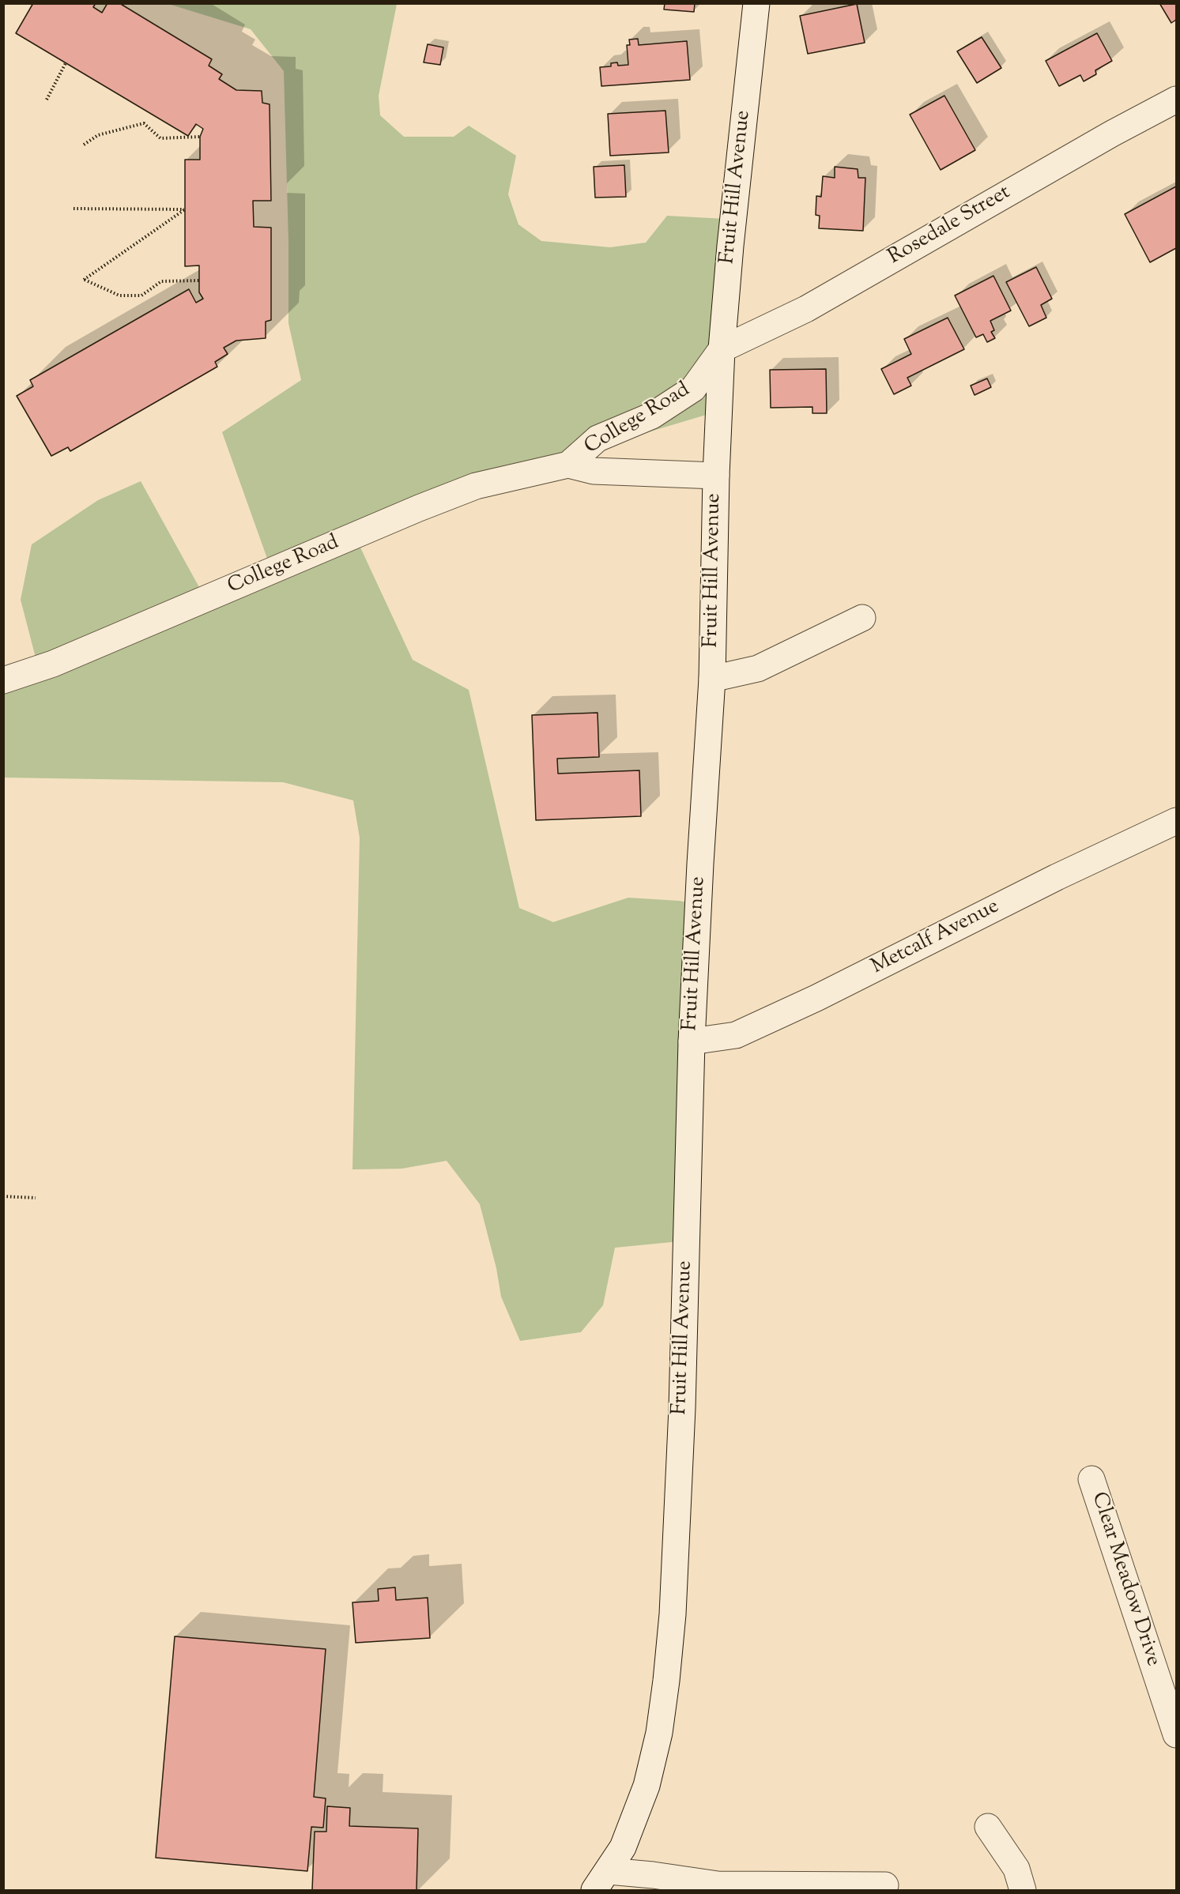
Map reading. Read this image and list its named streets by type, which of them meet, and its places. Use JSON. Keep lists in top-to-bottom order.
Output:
{
  "streets": {
    "street": [
      "Fruit Hill Avenue",
      "Rosedale Street",
      "College Road",
      "Metcalf Avenue",
      "Clear Meadow Drive"
    ]
  },
  "crossings": [
    ["Fruit Hill Avenue", "Rosedale Street"],
    ["Fruit Hill Avenue", "College Road"],
    ["Fruit Hill Avenue", "Metcalf Avenue"],
    ["Rosedale Street", "College Road"]
  ]
}
